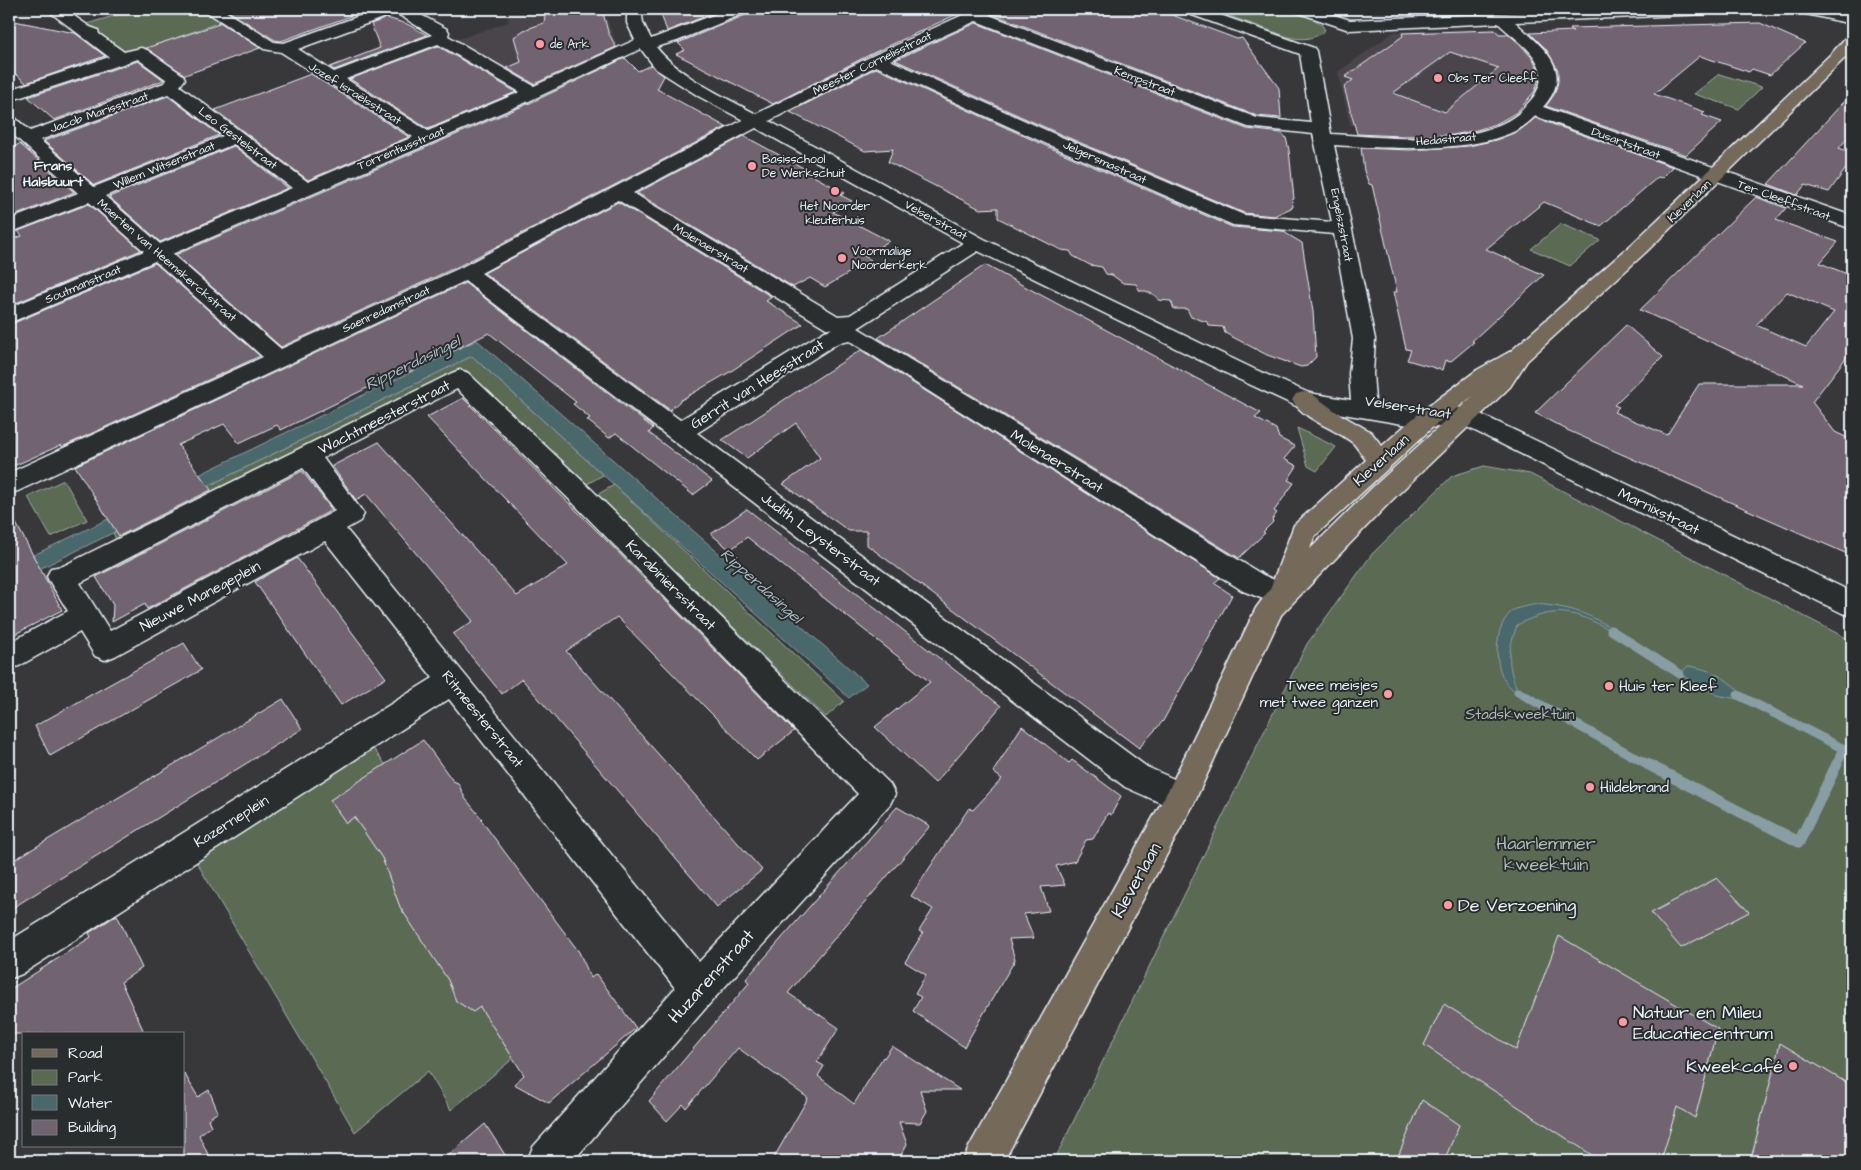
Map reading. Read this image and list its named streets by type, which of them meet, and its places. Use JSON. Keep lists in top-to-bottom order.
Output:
{
  "streets": {
    "main road": ["Kleverlaan"],
    "street": [
      "Meester Cornelisstraat",
      "Kempstraat",
      "Jozef Israëlsstraat",
      "Jacob Marisstraat",
      "Leo Gestelstraat",
      "Hedastraat",
      "Dusartstraat",
      "Torrentiusstraat",
      "Jelgersmastraat",
      "Willem Witsenstraat",
      "Ter Cleeffstraat",
      "Velserstraat",
      "Engelszstraat",
      "Molenaerstraat",
      "Maerten van Heemskerckstraat",
      "Soutmanstraat",
      "Saenredamstraat",
      "Gerrit van Heesstraat",
      "Wachtmeesterstraat",
      "Marnixstraat",
      "Judith Leysterstraat",
      "Karabiniersstraat",
      "Nieuwe Manegeplein",
      "Ritmeesterstraat",
      "Kazerneplein",
      "Huzarenstraat"
    ]
  },
  "crossings": [
    ["Meester Cornelisstraat", "Kempstraat"],
    ["Meester Cornelisstraat", "Jelgersmastraat"],
    ["Meester Cornelisstraat", "Velserstraat"],
    ["Meester Cornelisstraat", "Saenredamstraat"],
    ["Kempstraat", "Hedastraat"],
    ["Kempstraat", "Engelszstraat"],
    ["Jozef Israëlsstraat", "Torrentiusstraat"],
    ["Jacob Marisstraat", "Leo Gestelstraat"],
    ["Jacob Marisstraat", "Maerten van Heemskerckstraat"],
    ["Leo Gestelstraat", "Torrentiusstraat"],
    ["Leo Gestelstraat", "Willem Witsenstraat"],
    ["Hedastraat", "Dusartstraat"],
    ["Hedastraat", "Engelszstraat"],
    ["Dusartstraat", "Ter Cleeffstraat"],
    ["Dusartstraat", "Kleverlaan"],
    ["Torrentiusstraat", "Velserstraat"],
    ["Torrentiusstraat", "Maerten van Heemskerckstraat"],
    ["Torrentiusstraat", "Soutmanstraat"],
    ["Jelgersmastraat", "Engelszstraat"],
    ["Willem Witsenstraat", "Maerten van Heemskerckstraat"],
    ["Ter Cleeffstraat", "Kleverlaan"],
    ["Kleverlaan", "Velserstraat"],
    ["Kleverlaan", "Molenaerstraat"],
    ["Kleverlaan", "Marnixstraat"],
    ["Kleverlaan", "Judith Leysterstraat"],
    ["Velserstraat", "Engelszstraat"],
    ["Velserstraat", "Saenredamstraat"],
    ["Velserstraat", "Gerrit van Heesstraat"],
    ["Velserstraat", "Marnixstraat"],
    ["Molenaerstraat", "Saenredamstraat"],
    ["Molenaerstraat", "Gerrit van Heesstraat"],
    ["Maerten van Heemskerckstraat", "Soutmanstraat"],
    ["Maerten van Heemskerckstraat", "Saenredamstraat"],
    ["Saenredamstraat", "Judith Leysterstraat"],
    ["Gerrit van Heesstraat", "Judith Leysterstraat"],
    ["Wachtmeesterstraat", "Karabiniersstraat"],
    ["Wachtmeesterstraat", "Nieuwe Manegeplein"],
    ["Karabiniersstraat", "Huzarenstraat"],
    ["Nieuwe Manegeplein", "Ritmeesterstraat"],
    ["Ritmeesterstraat", "Kazerneplein"],
    ["Ritmeesterstraat", "Huzarenstraat"]
  ],
  "districts": ["Frans Halsbuurt"],
  "water": ["Ripperdasingel"],
  "parks": ["Stadskweektuin", "Haarlemmer kweektuin"],
  "places": [
    "de Ark",
    "Obs Ter Cleeff",
    "Basisschool De Werkschuit",
    "Het Noorder kleuterhuis",
    "Voormalige Noorderkerk",
    "Huis ter Kleef",
    "Twee meisjes met twee ganzen",
    "Hildebrand",
    "De Verzoening",
    "Natuur en Mileu Educatiecentrum",
    "Kweekcafé"
  ],
  "legend": [
    "Road",
    "Park",
    "Water",
    "Building"
  ]
}
